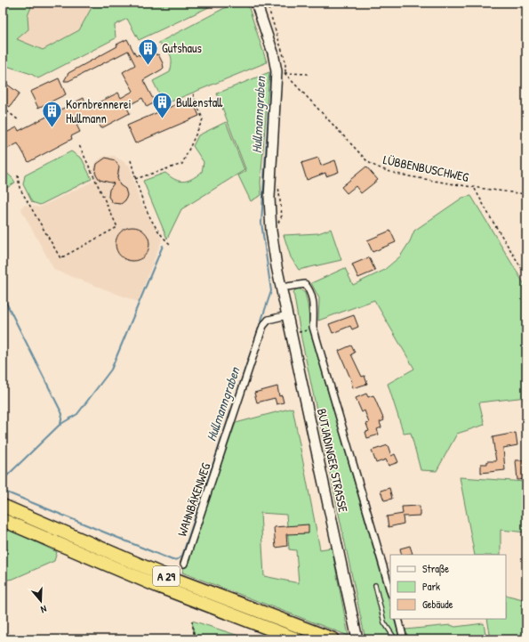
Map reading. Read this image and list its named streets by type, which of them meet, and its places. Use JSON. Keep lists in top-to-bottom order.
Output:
{
  "streets": {
    "highway": ["A 29"],
    "street": ["BUTJADINGER STRASSE", "WAHNBÄKENWEG"],
    "path": ["LÜBBENBUSCHWEG"]
  },
  "crossings": [
    ["LÜBBENBUSCHWEG", "BUTJADINGER STRASSE"],
    ["BUTJADINGER STRASSE", "WAHNBÄKENWEG"]
  ],
  "water": ["Hullmanngraben"],
  "places": {
    "building": ["Gutshaus", "Bullenstall", "Kornbrennerei Hullmann"]
  },
  "legend": ["Straße", "Park", "Gebäude"],
  "north": "bottom"
}
